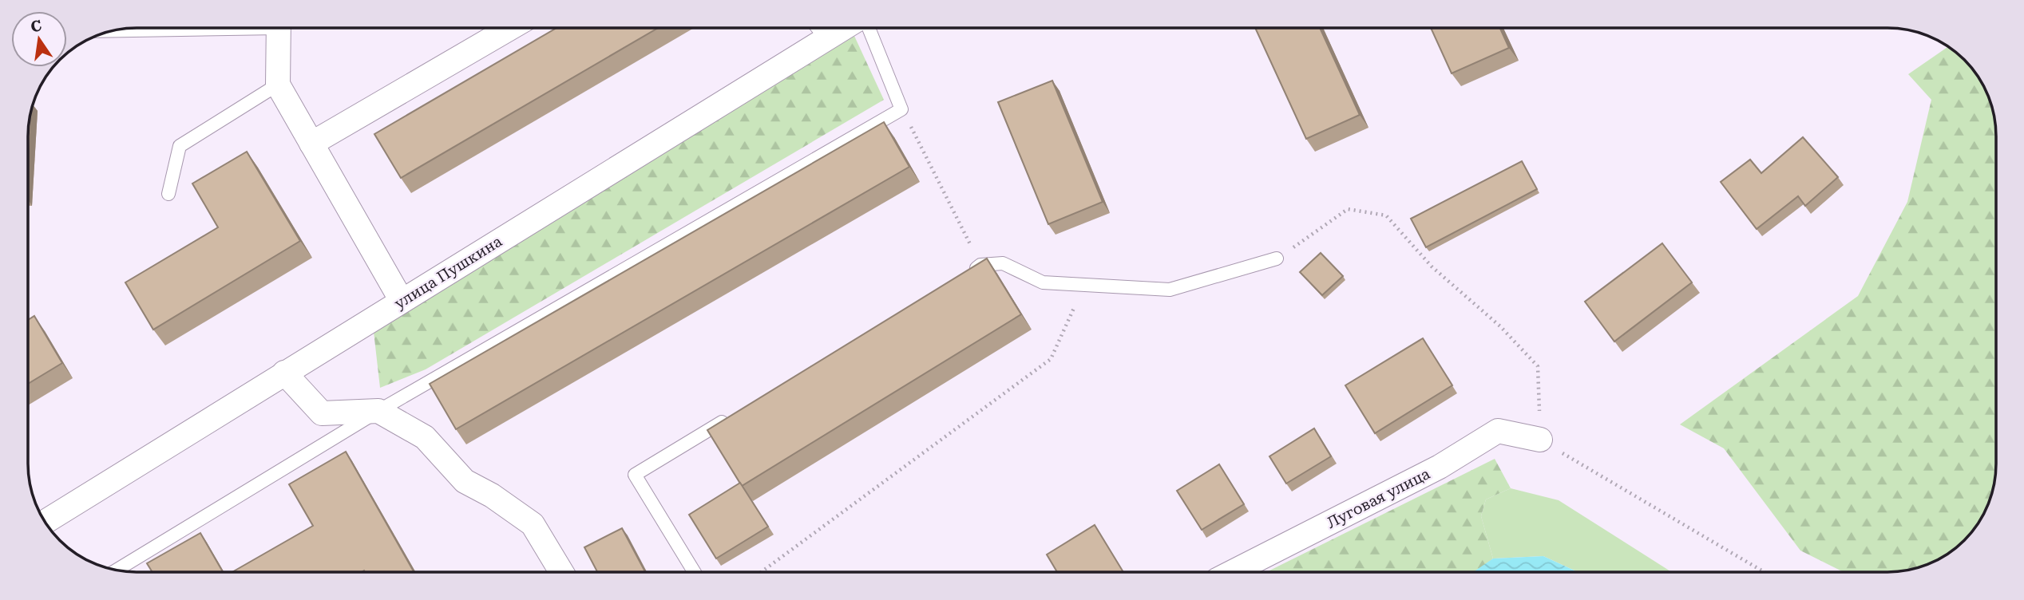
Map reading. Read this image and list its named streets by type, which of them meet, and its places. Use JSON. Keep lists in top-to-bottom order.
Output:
{
  "streets": {
    "street": ["улица Пушкина", "Луговая улица"]
  },
  "north": "top"
}
